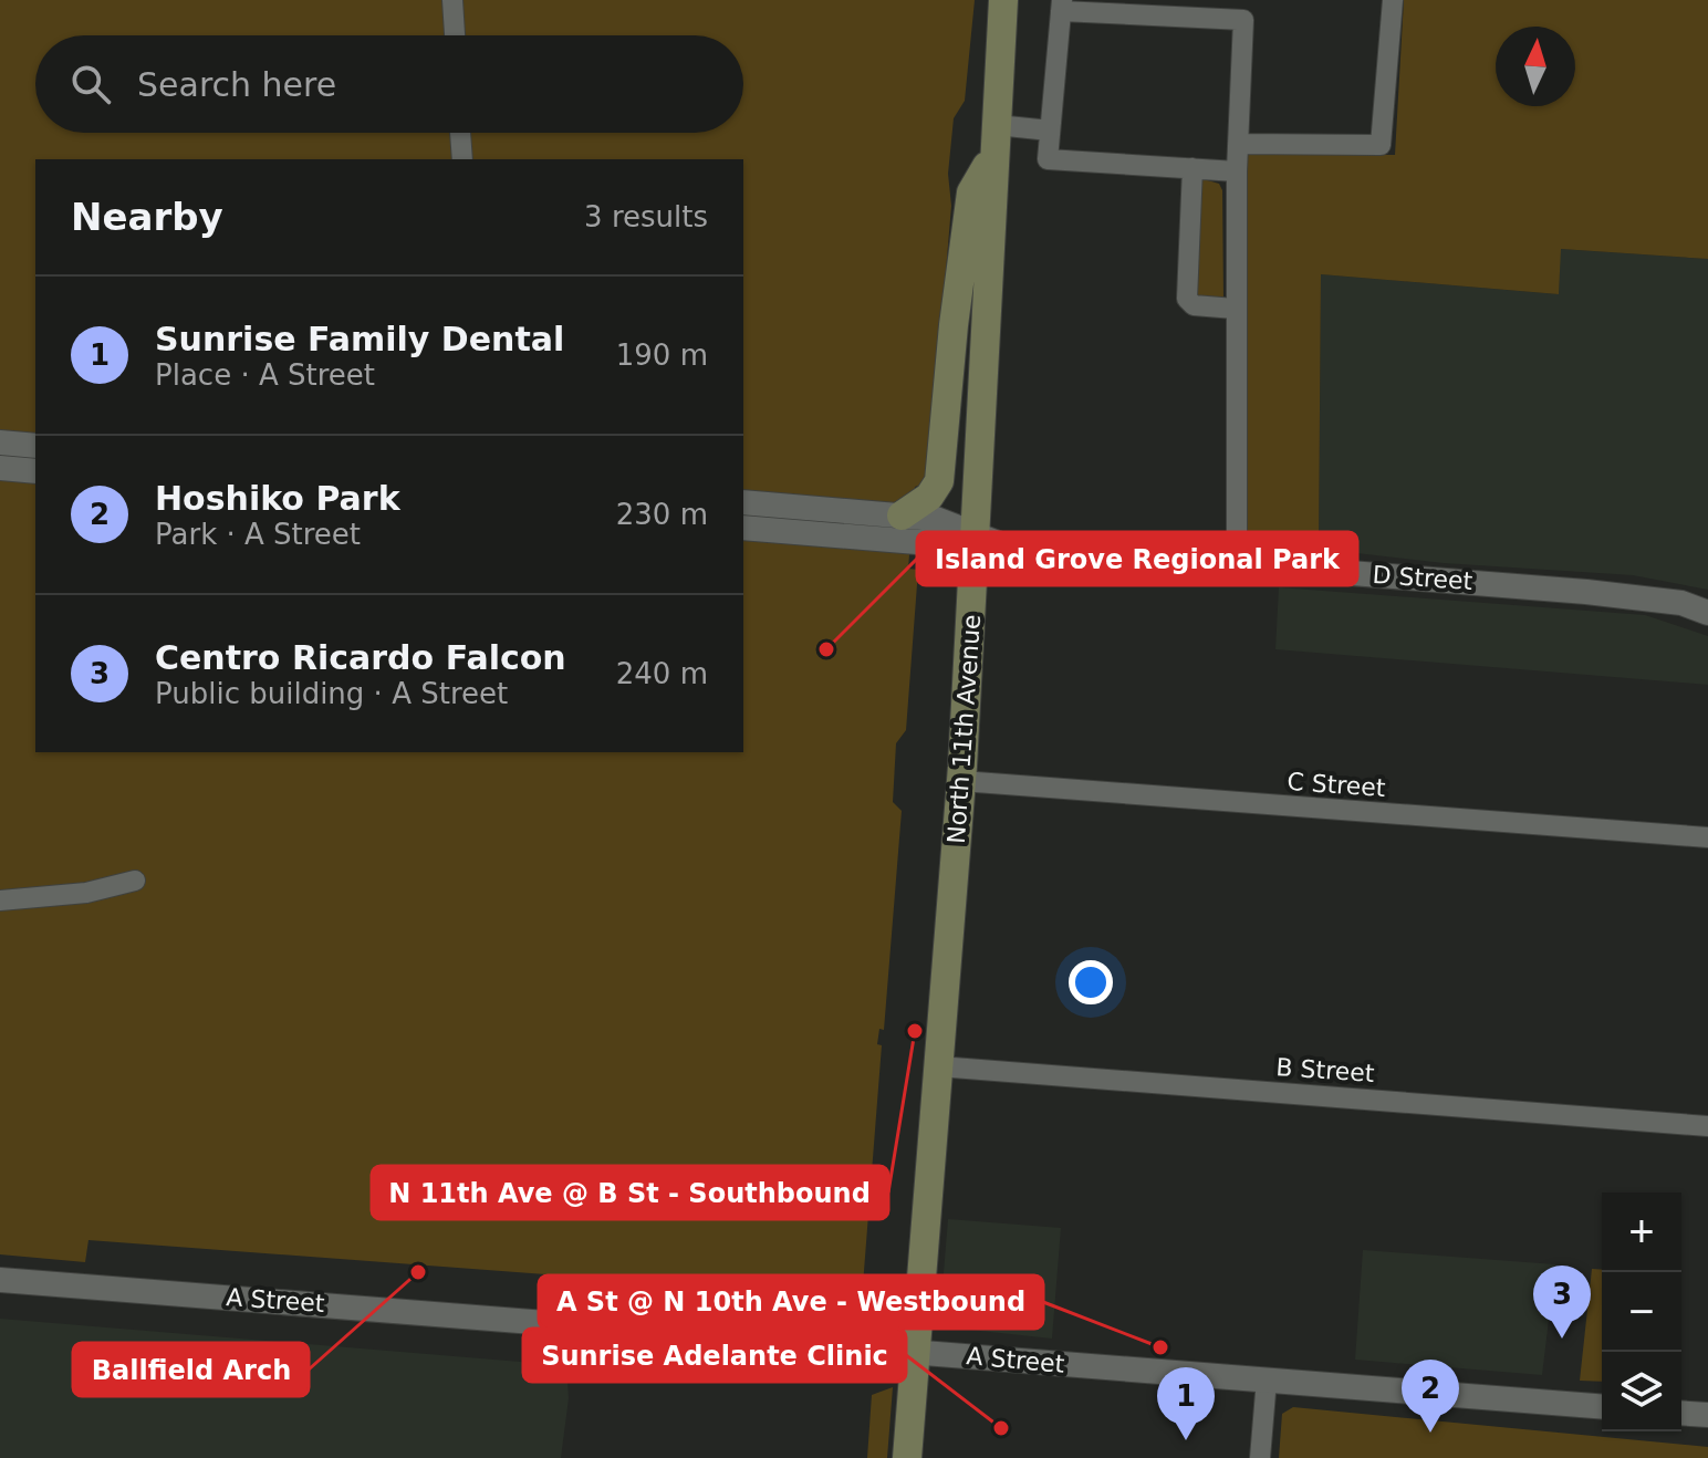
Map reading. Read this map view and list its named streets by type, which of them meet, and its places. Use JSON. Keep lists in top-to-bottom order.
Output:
{
  "streets": {
    "main road": ["North 11th Avenue"],
    "street": [
      "D Street",
      "C Street",
      "B Street",
      "A Street"
    ]
  },
  "crossings": [
    ["D Street", "North 11th Avenue"],
    ["North 11th Avenue", "C Street"],
    ["North 11th Avenue", "B Street"],
    ["North 11th Avenue", "A Street"]
  ],
  "places": [
    "Island Grove Regional Park",
    "N 11th Ave @ B St - Southbound",
    "Ballfield Arch",
    "A St @ N 10th Ave - Westbound",
    "Sunrise Adelante Clinic"
  ],
  "north": "top",
  "page": {
    "search": "Search here",
    "heading": ["Nearby", "3 results"],
    "list": [
      {
        "mark": "1",
        "name": "Sunrise Family Dental",
        "note": "Place · A Street",
        "value": "190 m"
      },
      {
        "mark": "2",
        "name": "Hoshiko Park",
        "note": "Park · A Street",
        "value": "230 m"
      },
      {
        "mark": "3",
        "name": "Centro Ricardo Falcon",
        "note": "Public building · A Street",
        "value": "240 m"
      }
    ],
    "map_buttons": ["+", "−"],
    "pins": ["3", "2", "1"]
  }
}
